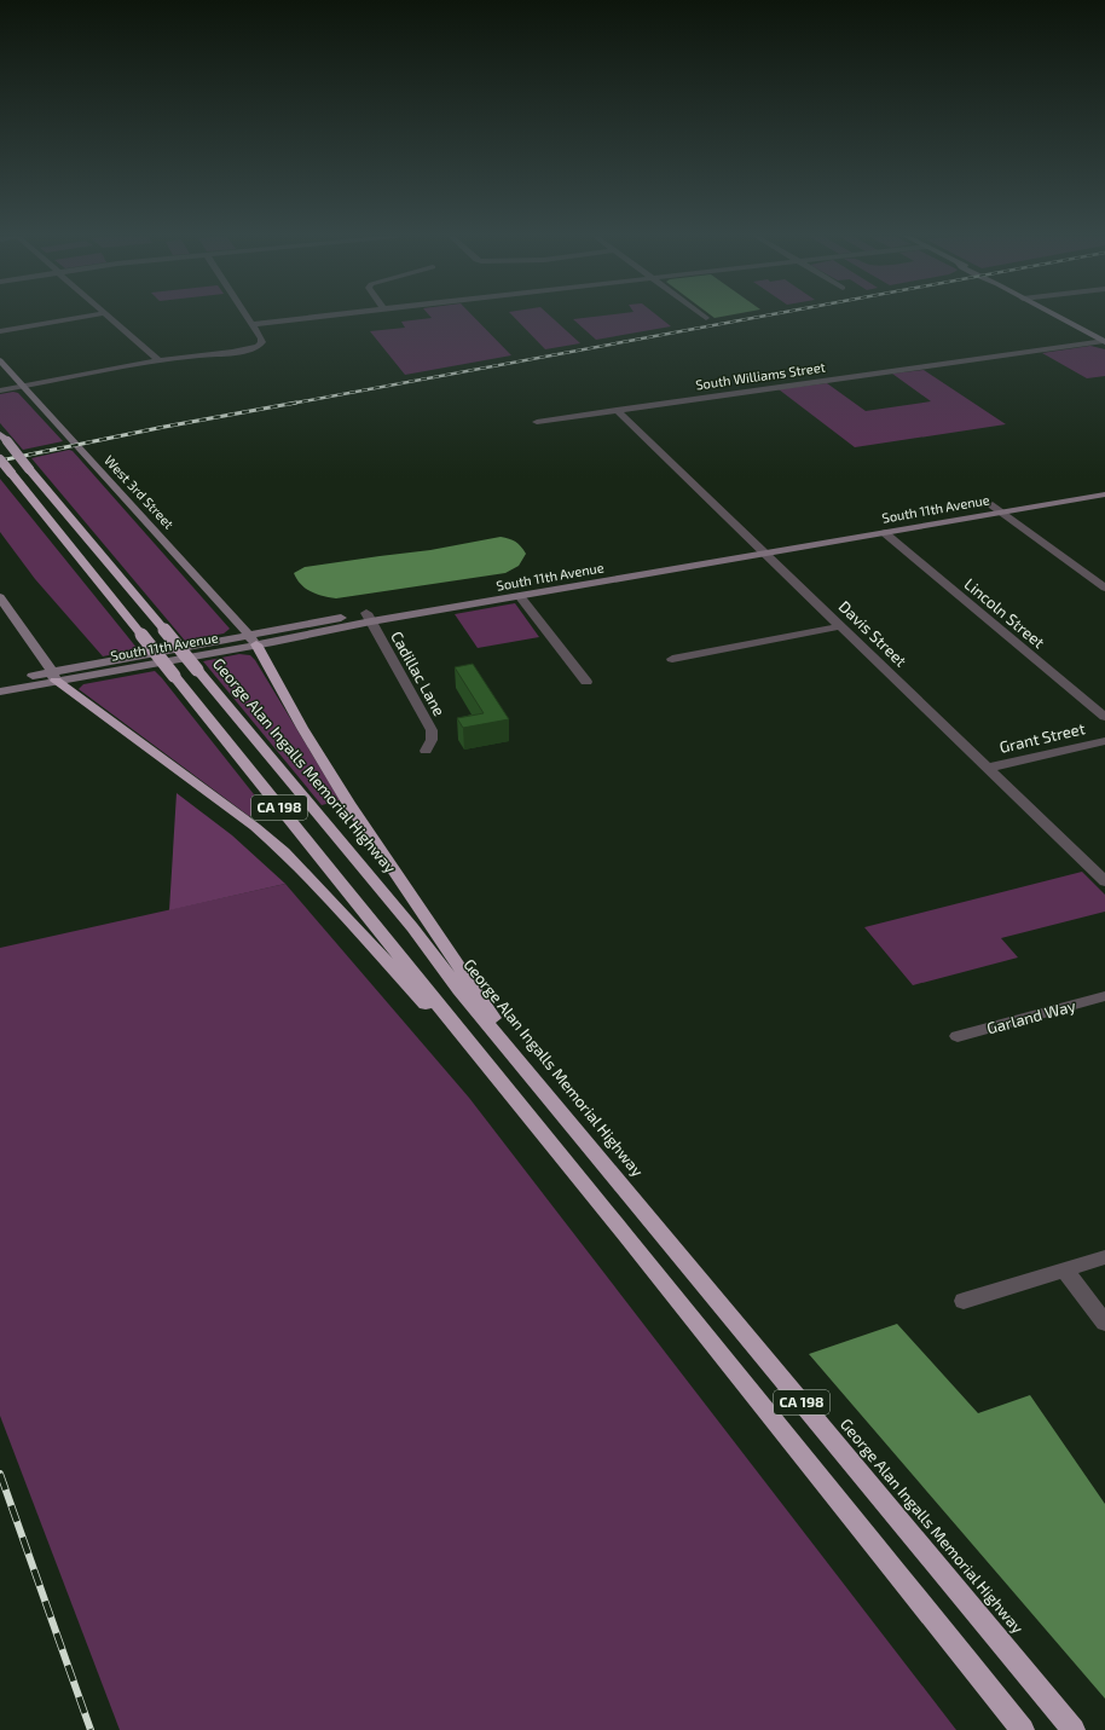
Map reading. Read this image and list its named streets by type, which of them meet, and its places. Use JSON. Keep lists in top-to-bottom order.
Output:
{
  "streets": {
    "highway": ["George Alan Ingalls Memorial Highway", "CA 198"],
    "main road": ["West 3rd Street", "South 11th Avenue"],
    "street": [
      "South Williams Street",
      "Lincoln Street",
      "Davis Street",
      "Cadillac Lane",
      "Grant Street",
      "Garland Way"
    ]
  },
  "crossings": [
    ["South Williams Street", "Davis Street"],
    ["West 3rd Street", "South 11th Avenue"],
    ["South 11th Avenue", "Lincoln Street"],
    ["South 11th Avenue", "Davis Street"],
    ["South 11th Avenue", "Cadillac Lane"],
    ["Davis Street", "Grant Street"]
  ]
}
